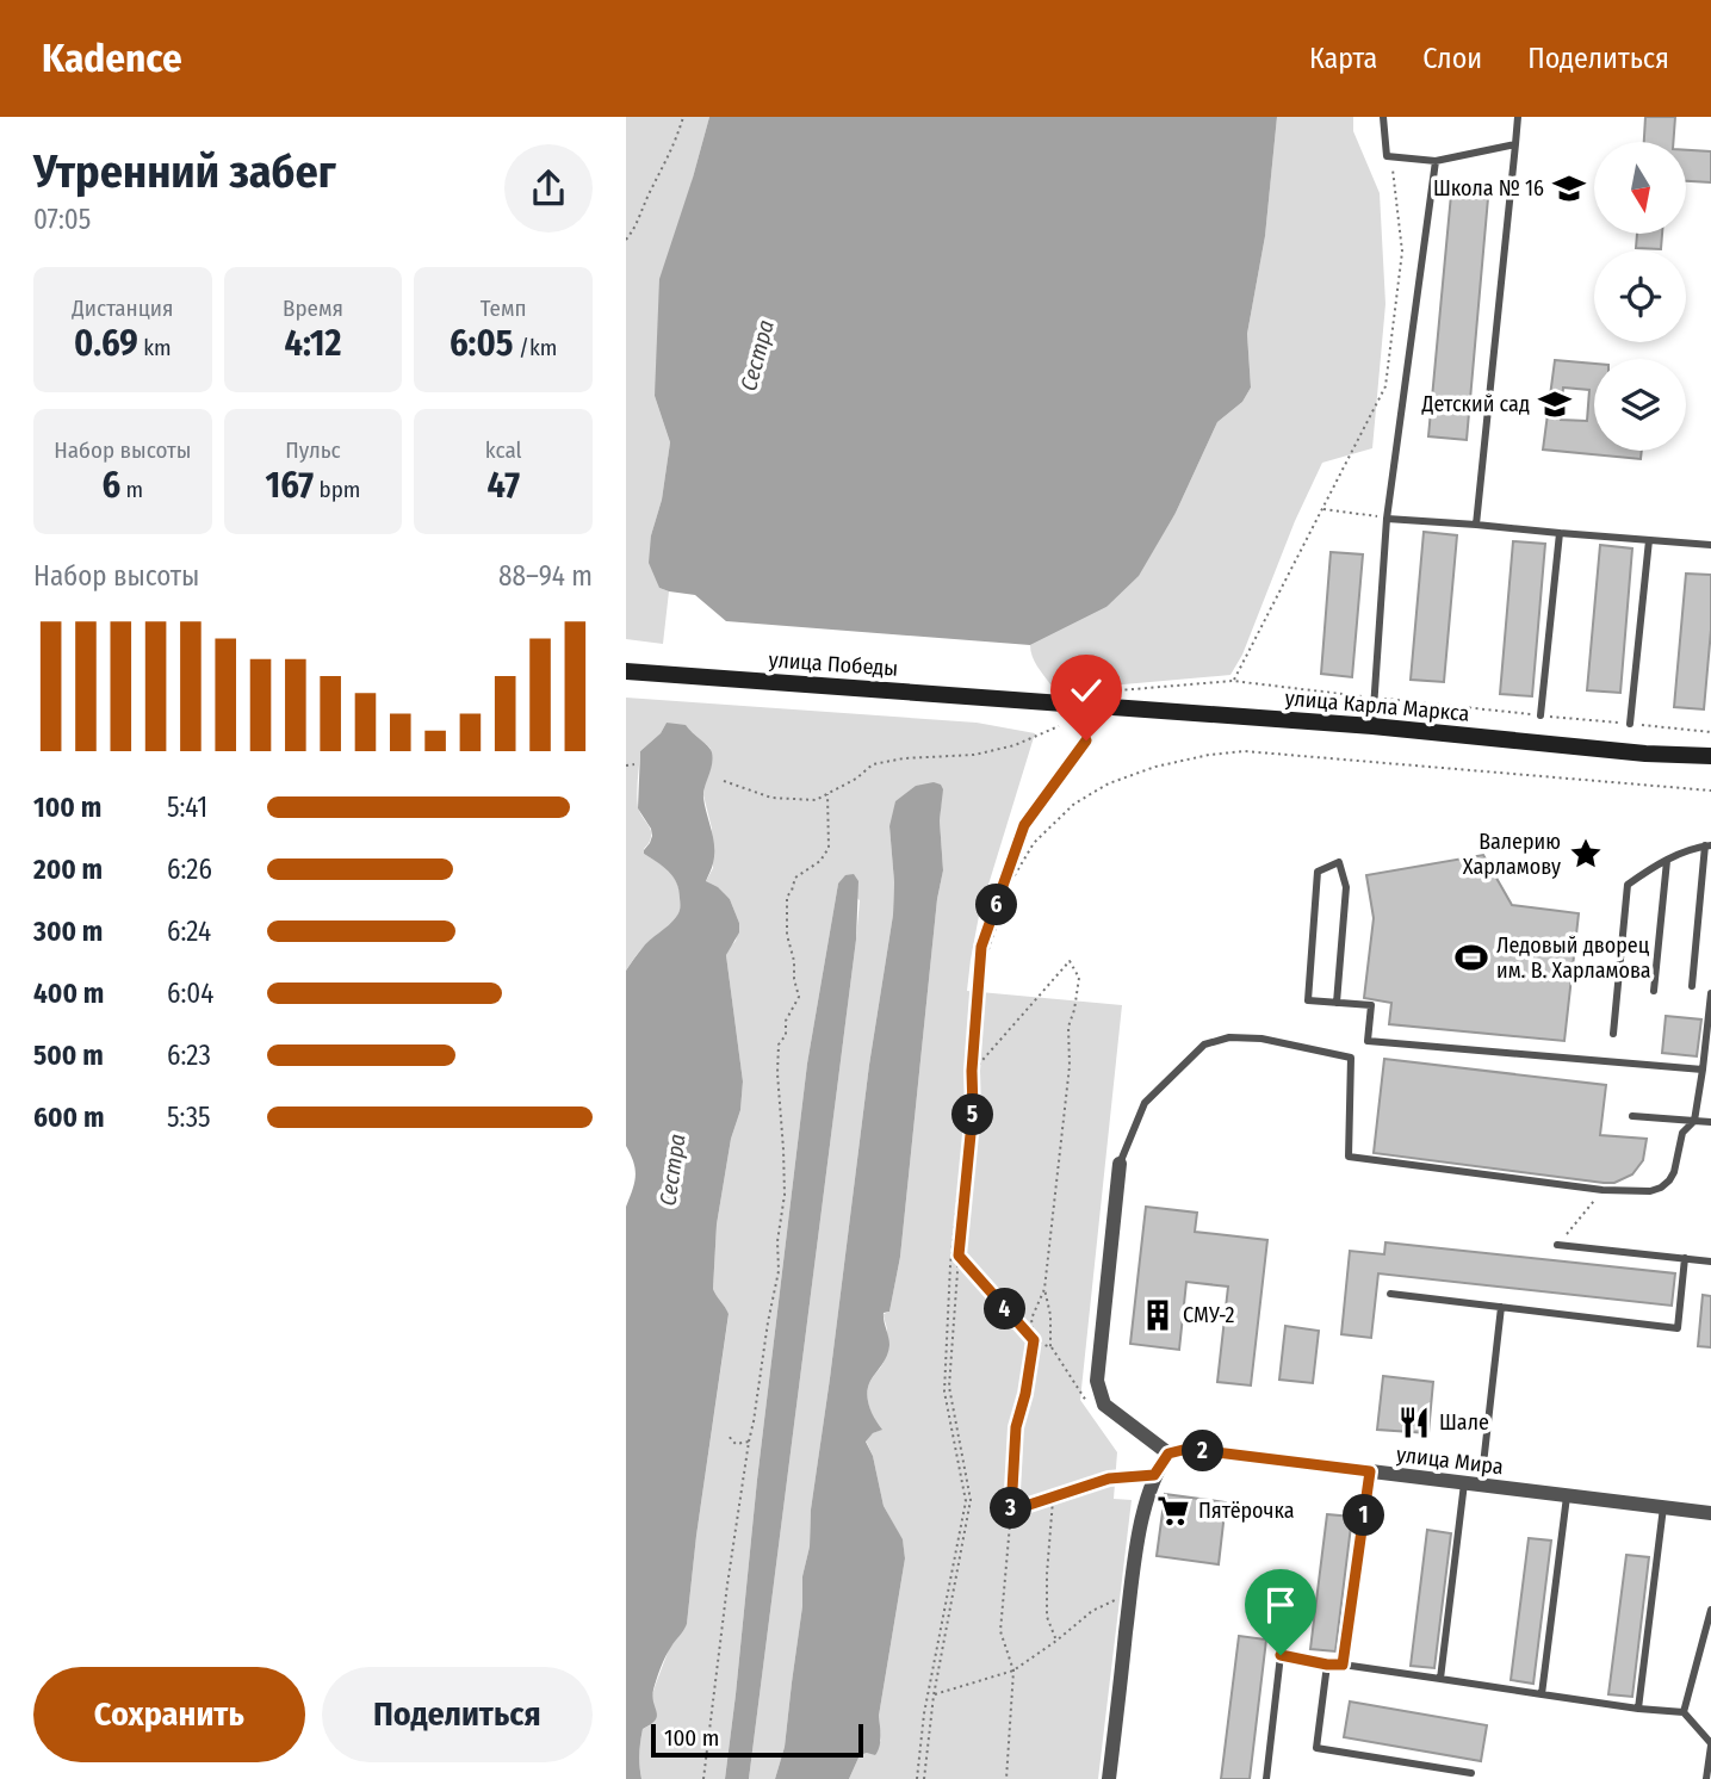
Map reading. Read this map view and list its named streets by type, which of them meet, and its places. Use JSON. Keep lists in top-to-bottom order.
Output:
{
  "streets": {
    "street": ["улица Победы", "улица Карла Маркса", "улица Мира"]
  },
  "crossings": [
    ["улица Победы", "улица Карла Маркса"]
  ],
  "water": ["Сестра"],
  "places": {
    "school or university": ["Школа № 16", "Детский сад"],
    "place": ["Валерию Харламову"],
    "sports": ["Ледовый дворец им. В. Харламова"],
    "building": ["СМУ-2"],
    "restaurant": ["Шале"],
    "supermarket": ["Пятёрочка"]
  },
  "scale_bar": "100 m",
  "north": "bottom",
  "page": {
    "header": "Kadence",
    "nav": ["Карта", "Слои", "Поделиться"],
    "heading": ["Утренний забег", "07:05"],
    "stats": [
      ["Дистанция", "0.69 km"],
      ["Время", "4:12"],
      ["Темп", "6:05 /km"],
      ["Набор высоты", "6 m"],
      ["Пульс", "167 bpm"],
      ["kcal", "47"]
    ],
    "chart": ["Набор высоты", "88–94 m"],
    "list": [
      {
        "name": "100 m",
        "note": "5:41"
      },
      {
        "name": "200 m",
        "note": "6:26"
      },
      {
        "name": "300 m",
        "note": "6:24"
      },
      {
        "name": "400 m",
        "note": "6:04"
      },
      {
        "name": "500 m",
        "note": "6:23"
      },
      {
        "name": "600 m",
        "note": "5:35"
      }
    ],
    "pins": [
      "6",
      "5",
      "4",
      "2",
      "3",
      "1"
    ],
    "buttons": ["Сохранить", "Поделиться"],
    "scale": "100 m"
  }
}
